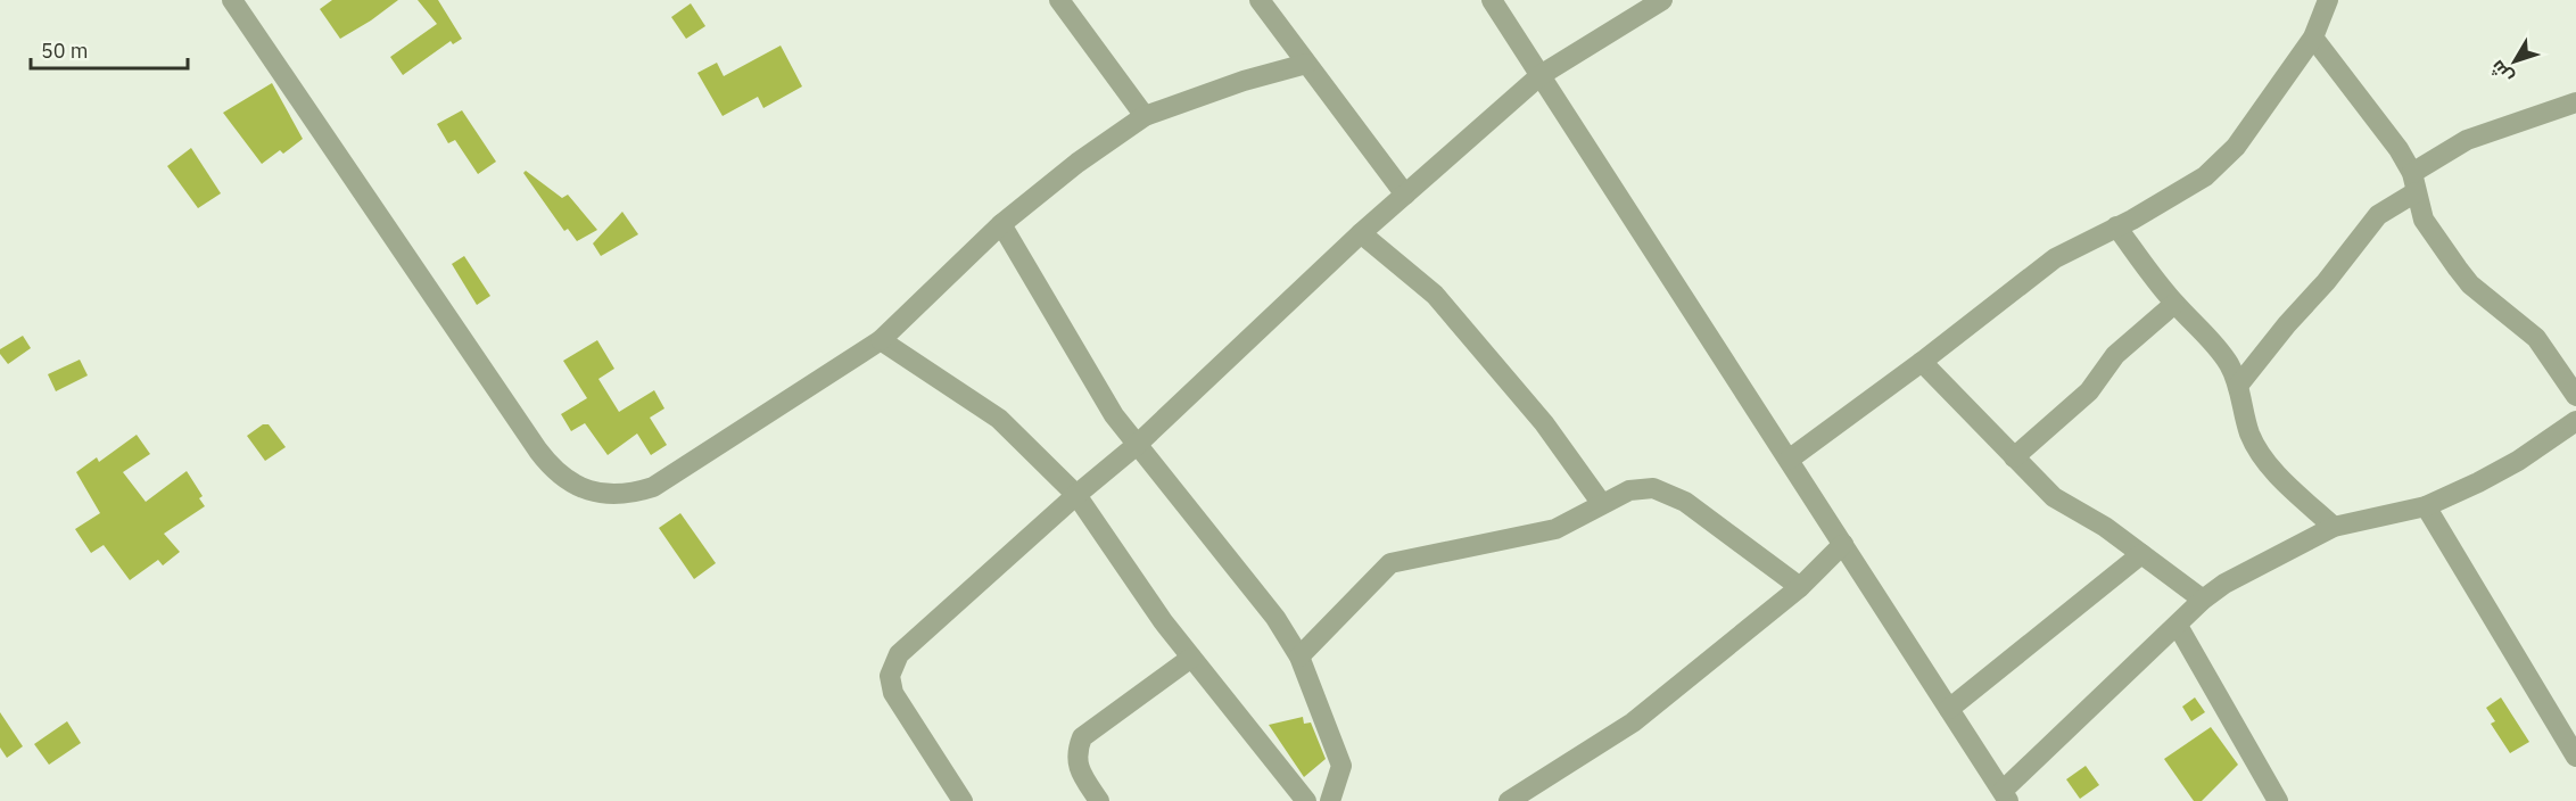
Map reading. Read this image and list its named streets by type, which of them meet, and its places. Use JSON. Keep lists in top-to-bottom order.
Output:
{
  "scale_bar": "50 m",
  "north": "bottom left"
}
